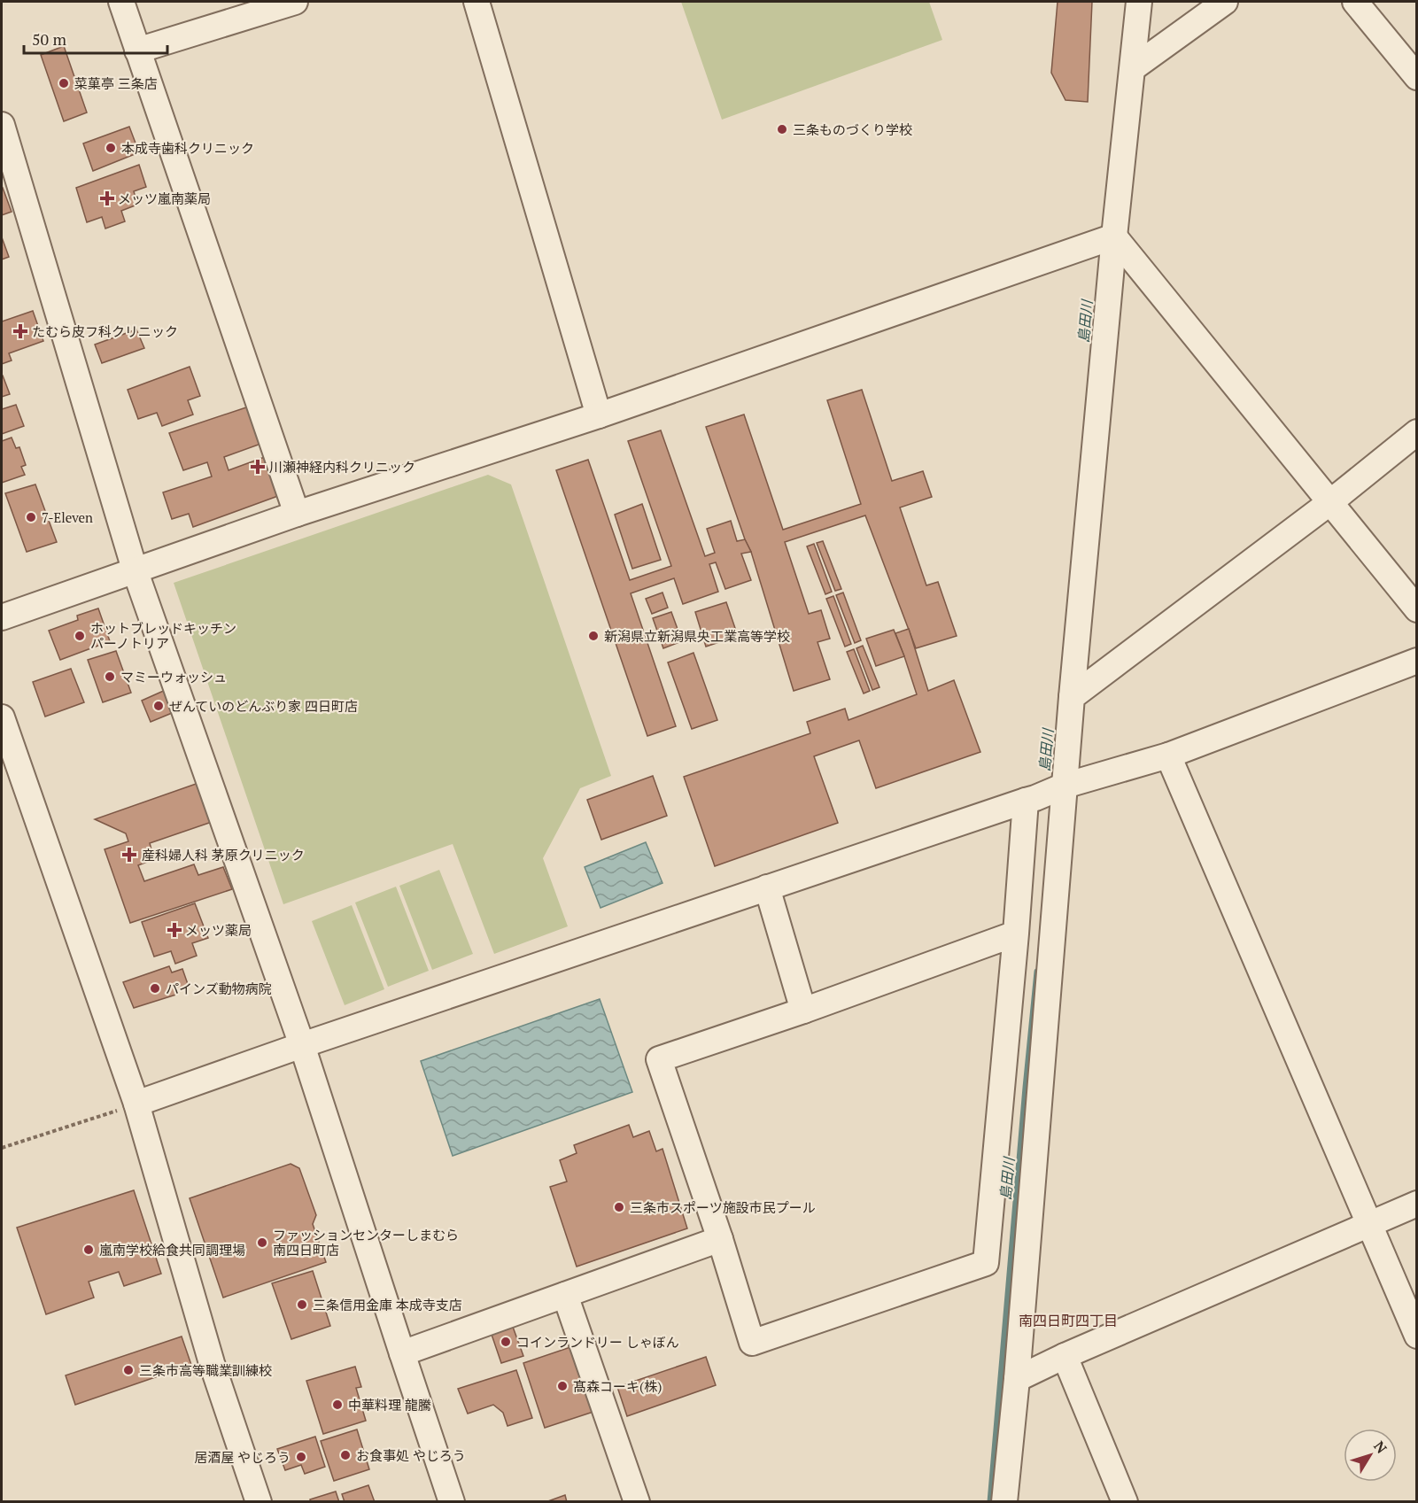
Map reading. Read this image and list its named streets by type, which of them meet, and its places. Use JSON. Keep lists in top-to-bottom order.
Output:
{
  "districts": ["南四日町四丁目"],
  "water": ["島田川"],
  "places": {
    "other": [
      "菜菓亭 三条店",
      "三条ものづくり学校",
      "本成寺歯科クリニック",
      "7-Eleven",
      "ホットブレッドキッチン パーノトリア",
      "新潟県立新潟県央工業高等学校",
      "マミーウォッシュ",
      "ぜんていのどんぶり家 四日町店",
      "パインズ動物病院",
      "三条市スポーツ施設市民プール",
      "ファッションセンターしまむら 南四日町店",
      "嵐南学校給食共同調理場",
      "三条信用金庫 本成寺支店",
      "コインランドリー しゃぼん",
      "三条市高等職業訓練校",
      "髙森コーキ(株)",
      "中華料理 龍騰",
      "お食事処 やじろう",
      "居酒屋 やじろう"
    ],
    "health": [
      "メッツ嵐南薬局",
      "たむら皮フ科クリニック",
      "川瀬神経内科クリニック",
      "産科婦人科 茅原クリニック",
      "メッツ薬局"
    ]
  },
  "scale_bar": "50 m",
  "north": "top right"
}
